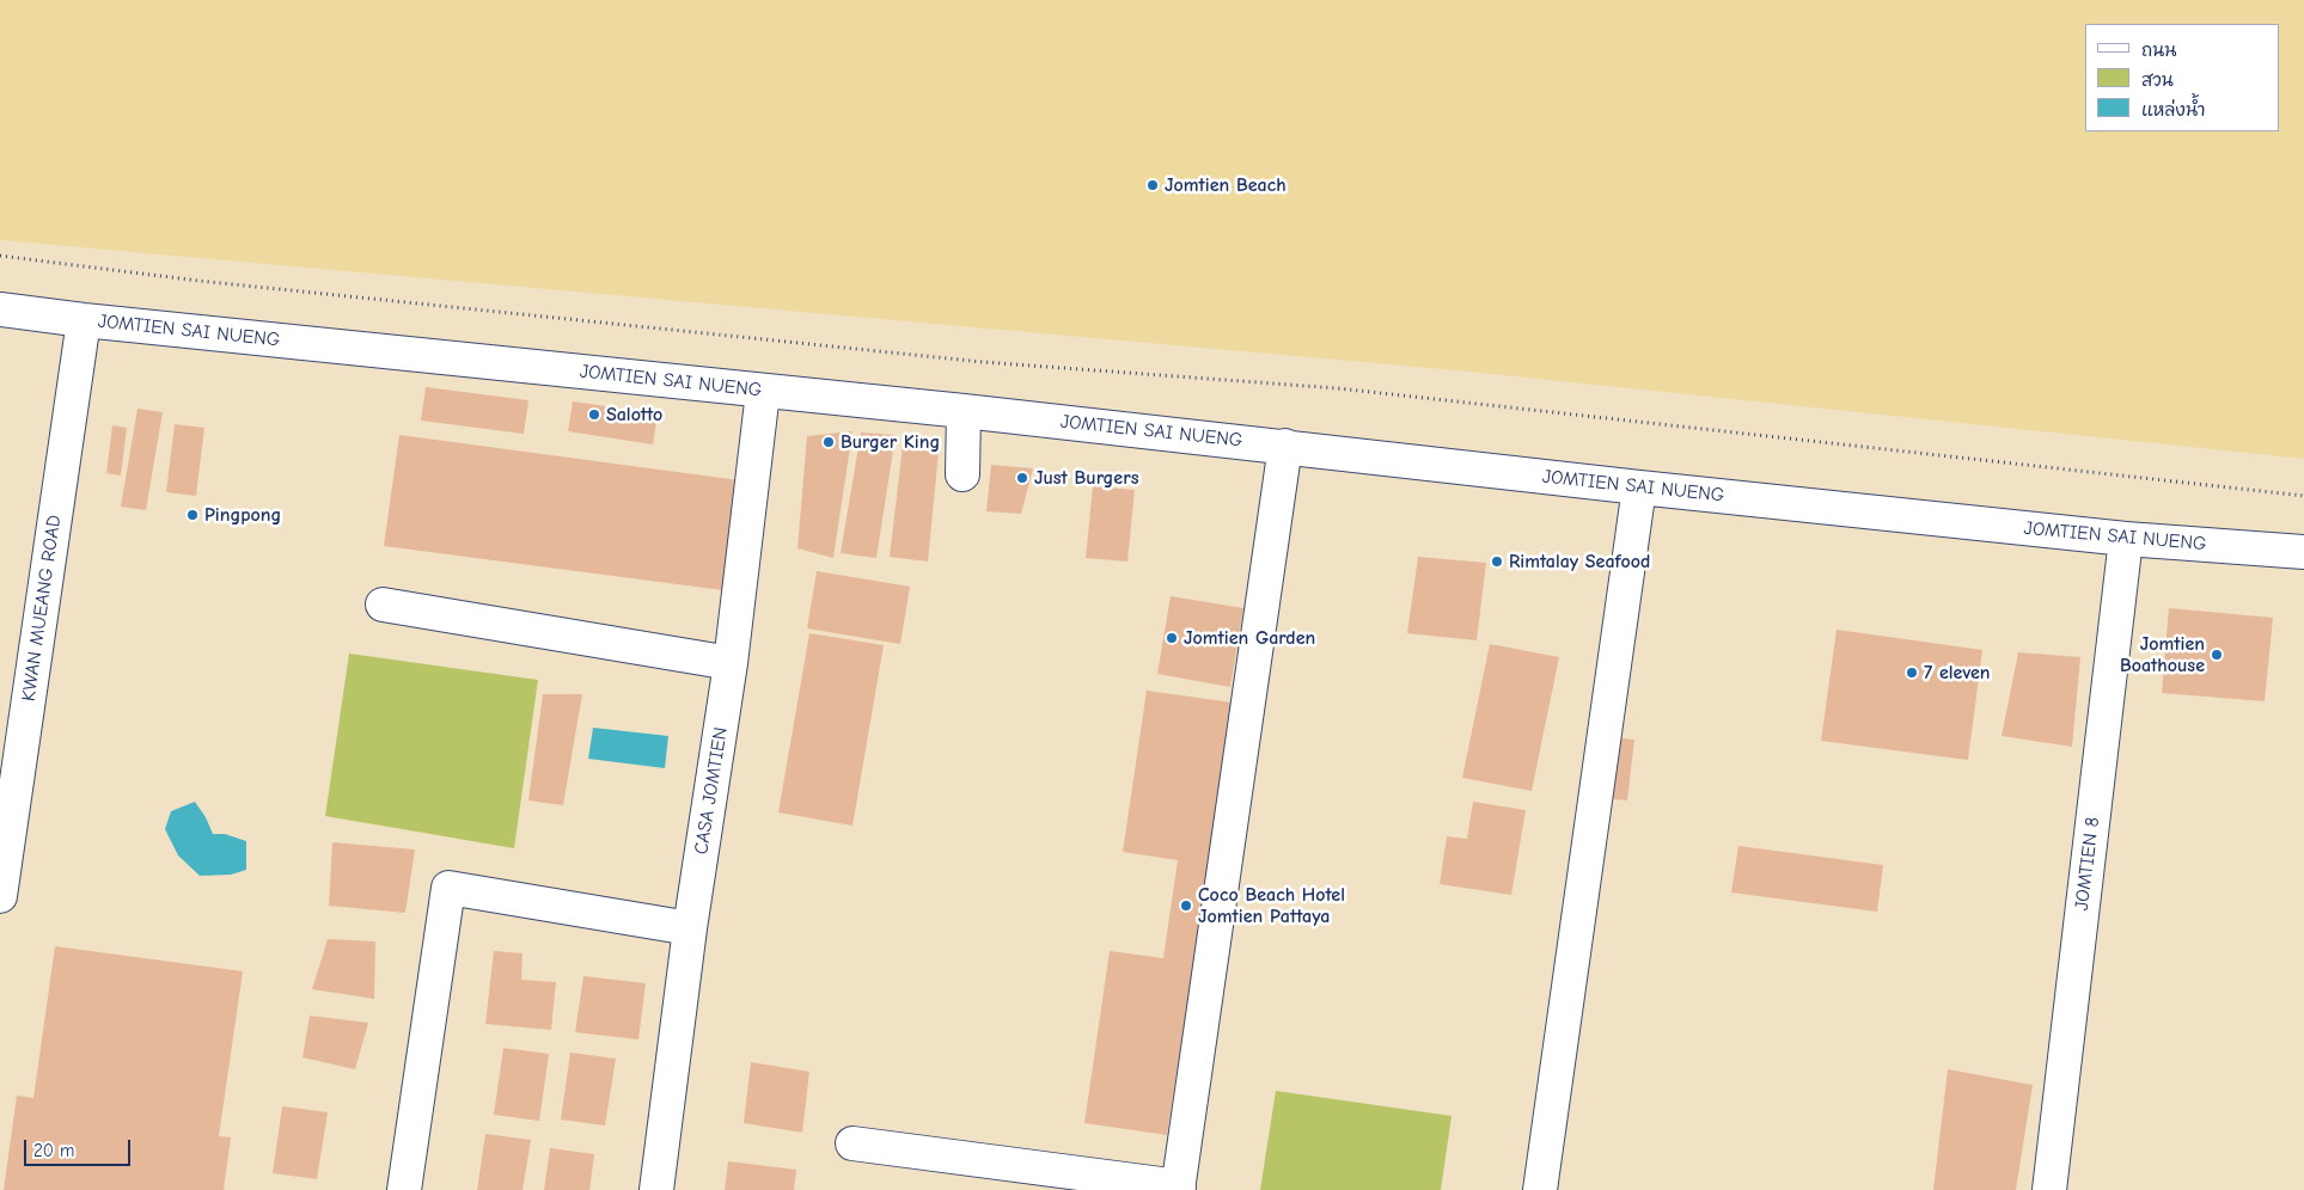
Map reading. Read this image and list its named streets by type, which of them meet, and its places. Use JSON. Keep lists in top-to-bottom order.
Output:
{
  "streets": {
    "street": [
      "JOMTIEN SAI NUENG",
      "KWAN MUEANG ROAD",
      "CASA JOMTIEN",
      "JOMTIEN 8"
    ]
  },
  "crossings": [
    ["JOMTIEN SAI NUENG", "KWAN MUEANG ROAD"],
    ["JOMTIEN SAI NUENG", "CASA JOMTIEN"],
    ["JOMTIEN SAI NUENG", "JOMTIEN 8"]
  ],
  "places": [
    "Jomtien Beach",
    "Salotto",
    "Burger King",
    "Just Burgers",
    "Pingpong",
    "Rimtalay Seafood",
    "Jomtien Garden",
    "Jomtien Boathouse",
    "7 eleven",
    "Coco Beach Hotel Jomtien Pattaya"
  ],
  "legend": ["ถนน", "สวน", "แหล่งน้ำ"],
  "scale_bar": "20 m"
}
